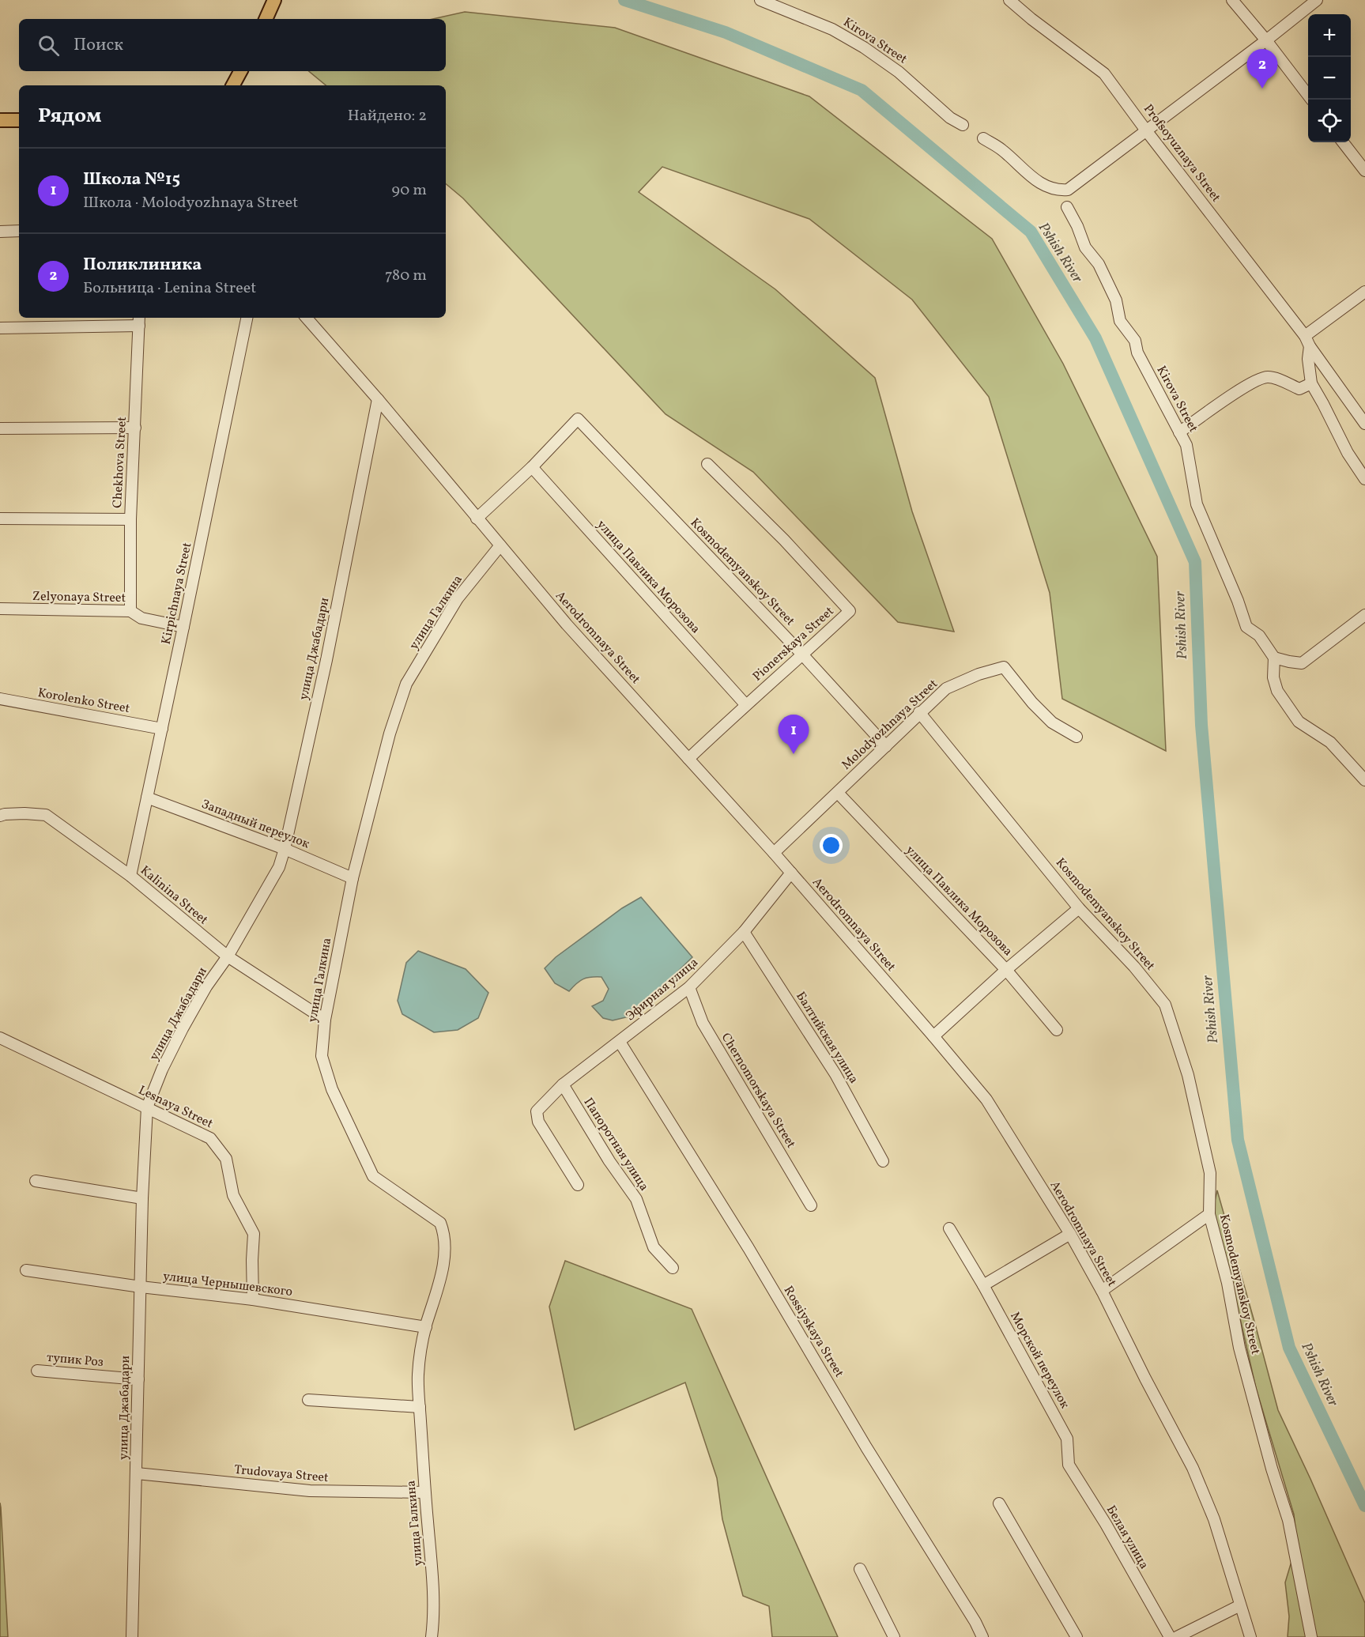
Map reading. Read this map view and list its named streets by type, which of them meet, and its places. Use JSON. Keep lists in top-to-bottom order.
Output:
{
  "streets": {
    "street": [
      "Kirova Street",
      "Profsoyuznaya Street",
      "Chekhova Street",
      "Kosmodemyanskoy Street",
      "улица Павлика Морозова",
      "Kirpichnaya Street",
      "Zelyonaya Street",
      "улица Галкина",
      "Aerodromnaya Street",
      "Pionerskaya Street",
      "улица Джабадари",
      "Korolenko Street",
      "Molodyozhnaya Street",
      "Западный переулок",
      "Kalinina Street",
      "Эфирная улица",
      "Балтийская улица",
      "Chernomorskaya Street",
      "Lesnaya Street",
      "Папоротная улица",
      "улица Чернышевского",
      "Rossiyskaya Street",
      "тупик Роз",
      "Морской переулок",
      "Trudovaya Street",
      "Белая улица"
    ]
  },
  "crossings": [
    ["Chekhova Street", "Zelyonaya Street"],
    ["Kosmodemyanskoy Street", "улица Павлика Морозова"],
    ["Kosmodemyanskoy Street", "Pionerskaya Street"],
    ["Kosmodemyanskoy Street", "Molodyozhnaya Street"],
    ["улица Павлика Морозова", "Pionerskaya Street"],
    ["улица Павлика Морозова", "Molodyozhnaya Street"],
    ["Kirpichnaya Street", "Zelyonaya Street"],
    ["Kirpichnaya Street", "Korolenko Street"],
    ["Kirpichnaya Street", "Западный переулок"],
    ["Kirpichnaya Street", "Kalinina Street"],
    ["улица Галкина", "Aerodromnaya Street"],
    ["улица Галкина", "Западный переулок"],
    ["улица Галкина", "Kalinina Street"],
    ["улица Галкина", "улица Чернышевского"],
    ["улица Галкина", "Trudovaya Street"],
    ["Aerodromnaya Street", "Pionerskaya Street"],
    ["Aerodromnaya Street", "улица Джабадари"],
    ["Aerodromnaya Street", "Molodyozhnaya Street"],
    ["Aerodromnaya Street", "Эфирная улица"],
    ["улица Джабадари", "Западный переулок"],
    ["улица Джабадари", "Kalinina Street"],
    ["улица Джабадари", "Lesnaya Street"],
    ["улица Джабадари", "улица Чернышевского"],
    ["улица Джабадари", "тупик Роз"],
    ["улица Джабадари", "Trudovaya Street"],
    ["Эфирная улица", "Балтийская улица"],
    ["Эфирная улица", "Chernomorskaya Street"],
    ["Эфирная улица", "Папоротная улица"],
    ["Эфирная улица", "Rossiyskaya Street"],
    ["Lesnaya Street", "улица Чернышевского"],
    ["Морской переулок", "Белая улица"]
  ],
  "water": ["Pshish River"],
  "page": {
    "map_buttons": ["+", "−"],
    "search": "Поиск",
    "pins": ["2", "1"],
    "heading": ["Рядом", "Найдено: 2"],
    "list": [
      {
        "mark": "1",
        "name": "Школа №15",
        "note": "Школа · Molodyozhnaya Street",
        "value": "90 m"
      },
      {
        "mark": "2",
        "name": "Поликлиника",
        "note": "Больница · Lenina Street",
        "value": "780 m"
      }
    ]
  }
}
